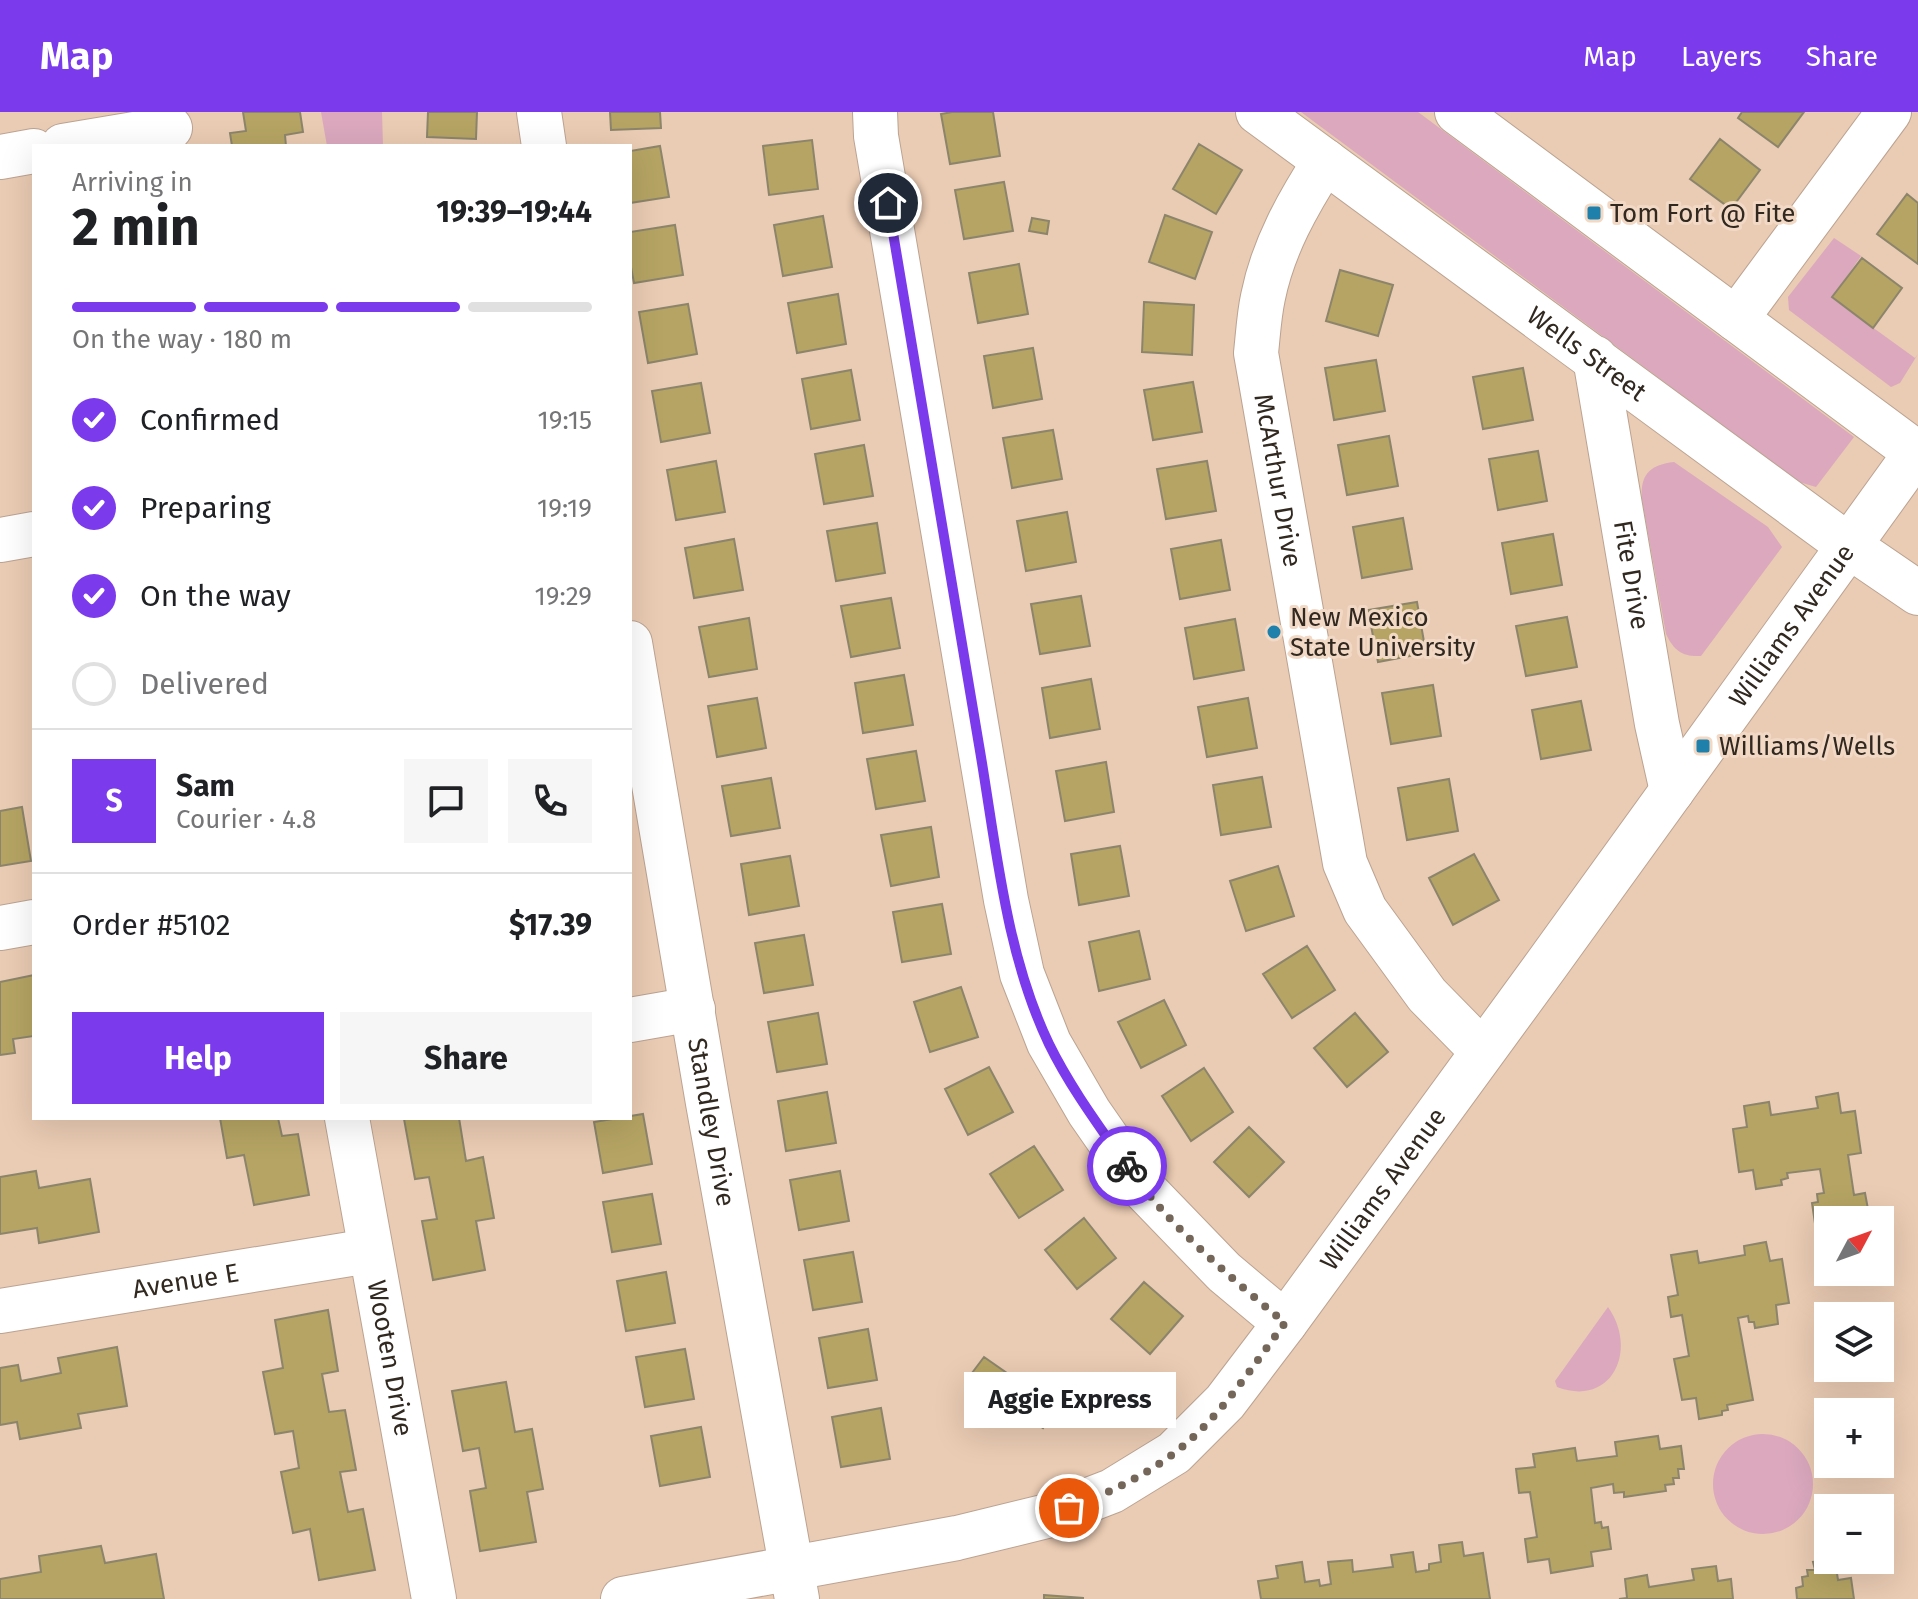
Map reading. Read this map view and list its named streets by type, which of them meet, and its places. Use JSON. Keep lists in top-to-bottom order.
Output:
{
  "streets": {
    "street": [
      "Wells Street",
      "McArthur Drive",
      "Fite Drive",
      "Williams Avenue",
      "Standley Drive",
      "Avenue E",
      "Wooten Drive"
    ]
  },
  "crossings": [
    ["Wells Street", "McArthur Drive"],
    ["Wells Street", "Fite Drive"],
    ["Wells Street", "Williams Avenue"],
    ["McArthur Drive", "Williams Avenue"],
    ["Fite Drive", "Williams Avenue"],
    ["Williams Avenue", "Standley Drive"],
    ["Avenue E", "Wooten Drive"]
  ],
  "places": {
    "transit": ["Tom Fort @ Fite", "Williams/Wells"],
    "other": ["New Mexico State University", "Aggie Express"]
  },
  "north": "top right",
  "page": {
    "header": "Map",
    "nav": ["Map", "Layers", "Share"],
    "heading": ["2 min", "Arriving in", "19:39–19:44"],
    "panel": [
      "Sam",
      "Courier · 4.8",
      "Order #5102",
      "$17.39"
    ],
    "bar": "On the way · 180 m",
    "list": [
      ["Confirmed", "19:15"],
      ["Preparing", "19:19"],
      ["On the way", "19:29"],
      "Delivered"
    ],
    "round": "S",
    "buttons": ["Help", "Share"],
    "map_buttons": ["+", "−"],
    "bubble": "Aggie Express"
  }
}
